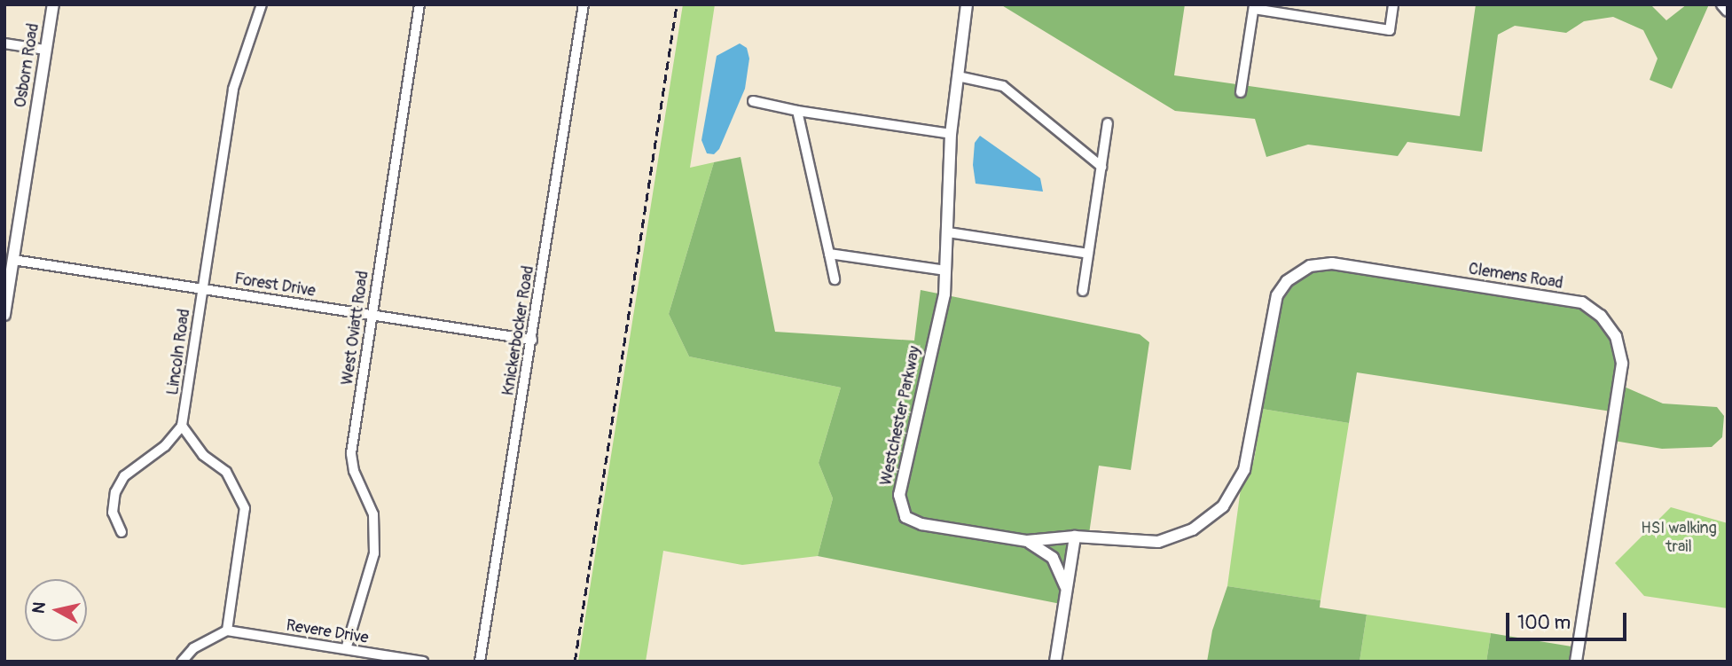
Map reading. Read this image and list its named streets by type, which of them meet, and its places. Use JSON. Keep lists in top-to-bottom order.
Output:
{
  "streets": {
    "street": [
      "Osborn Road",
      "Clemens Road",
      "Forest Drive",
      "West Oviatt Road",
      "Knickerbocker Road",
      "Lincoln Road",
      "Westchester Parkway",
      "Revere Drive"
    ]
  },
  "crossings": [
    ["Osborn Road", "Forest Drive"],
    ["Clemens Road", "Westchester Parkway"],
    ["Forest Drive", "West Oviatt Road"],
    ["Forest Drive", "Knickerbocker Road"],
    ["Forest Drive", "Lincoln Road"],
    ["West Oviatt Road", "Revere Drive"]
  ],
  "parks": ["HSI walking trail"],
  "scale_bar": "100 m",
  "north": "left"
}
